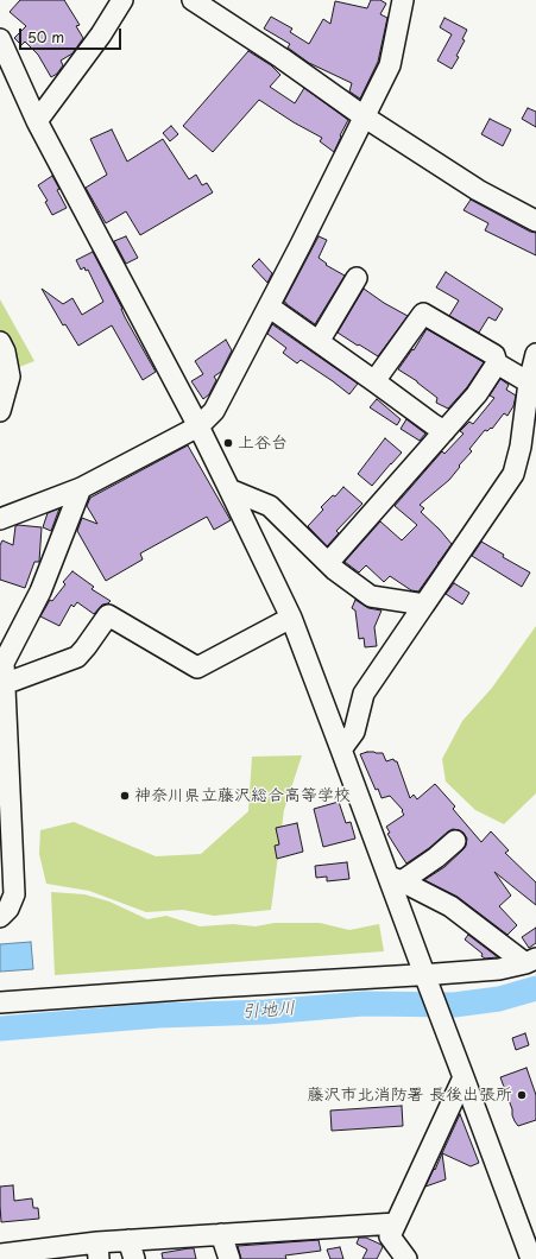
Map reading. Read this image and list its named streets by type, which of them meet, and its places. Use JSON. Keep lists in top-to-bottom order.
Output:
{
  "water": ["引地川"],
  "places": ["上谷台", "神奈川県立藤沢総合高等学校", "藤沢市北消防署 長後出張所"],
  "scale_bar": "50 m"
}
